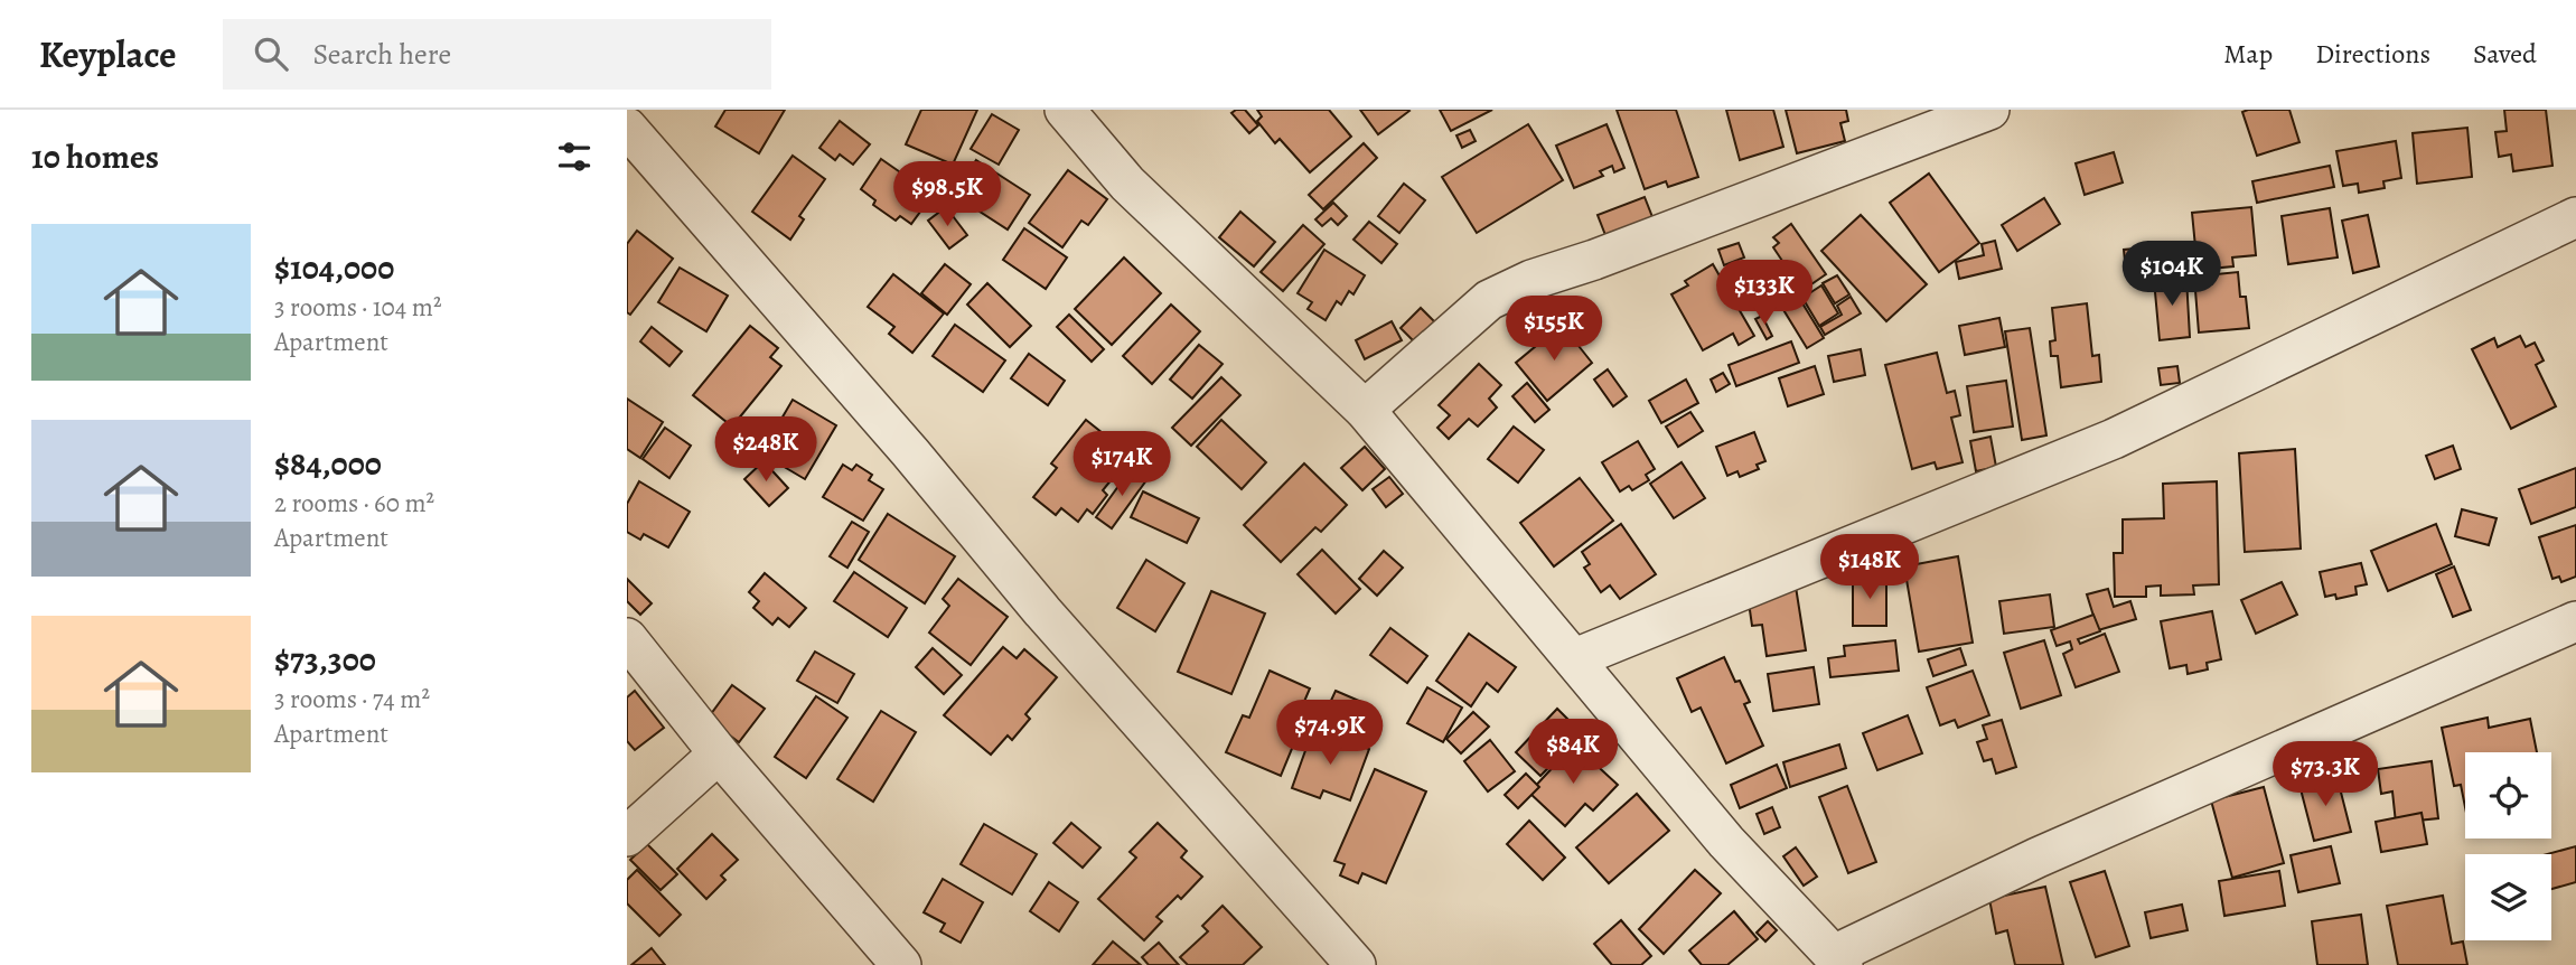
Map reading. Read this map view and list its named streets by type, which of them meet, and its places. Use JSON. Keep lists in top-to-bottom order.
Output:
{
  "page": {
    "header": "Keyplace",
    "search": "Search here",
    "nav": ["Map", "Directions", "Saved"],
    "heading": "10 homes",
    "price": [
      "$98.5K",
      "$104K",
      "$133K",
      "$155K",
      "$248K",
      "$174K",
      "$148K",
      "$74.9K",
      "$84K",
      "$73.3K"
    ],
    "list": [
      {
        "name": "$104,000",
        "note": "3 rooms · 104 m² · Apartment"
      },
      {
        "name": "$84,000",
        "note": "2 rooms · 60 m² · Apartment"
      },
      {
        "name": "$73,300",
        "note": "3 rooms · 74 m² · Apartment"
      }
    ]
  }
}
